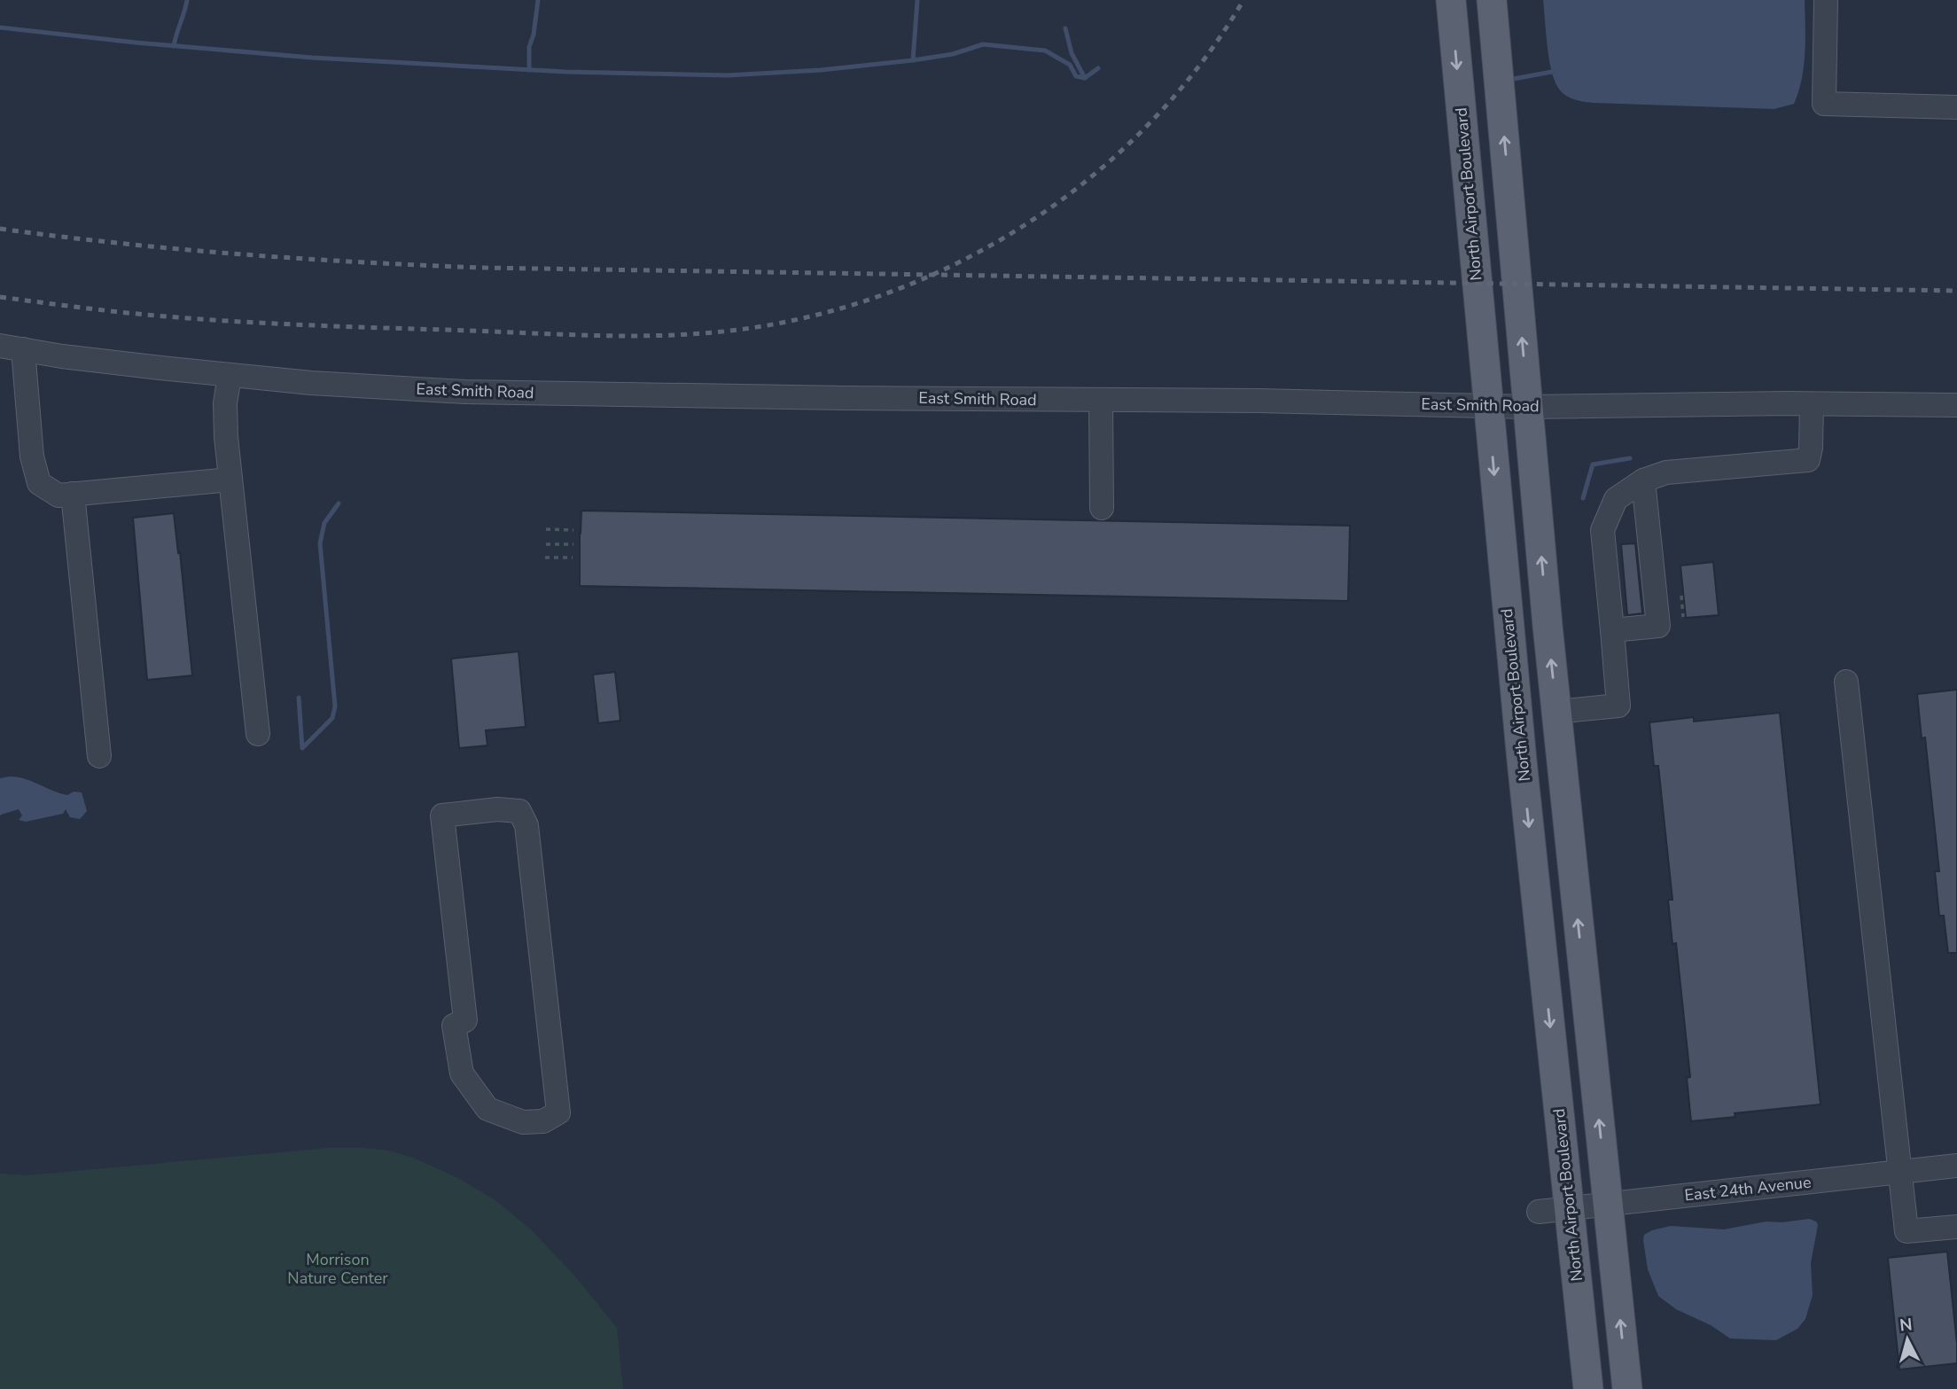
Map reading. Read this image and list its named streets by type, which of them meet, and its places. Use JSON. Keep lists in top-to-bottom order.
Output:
{
  "streets": {
    "main road": ["North Airport Boulevard"],
    "street": ["East Smith Road", "East 24th Avenue"]
  },
  "crossings": [
    ["North Airport Boulevard", "East Smith Road"],
    ["North Airport Boulevard", "East 24th Avenue"]
  ],
  "parks": ["Morrison Nature Center"],
  "north": "top"
}
